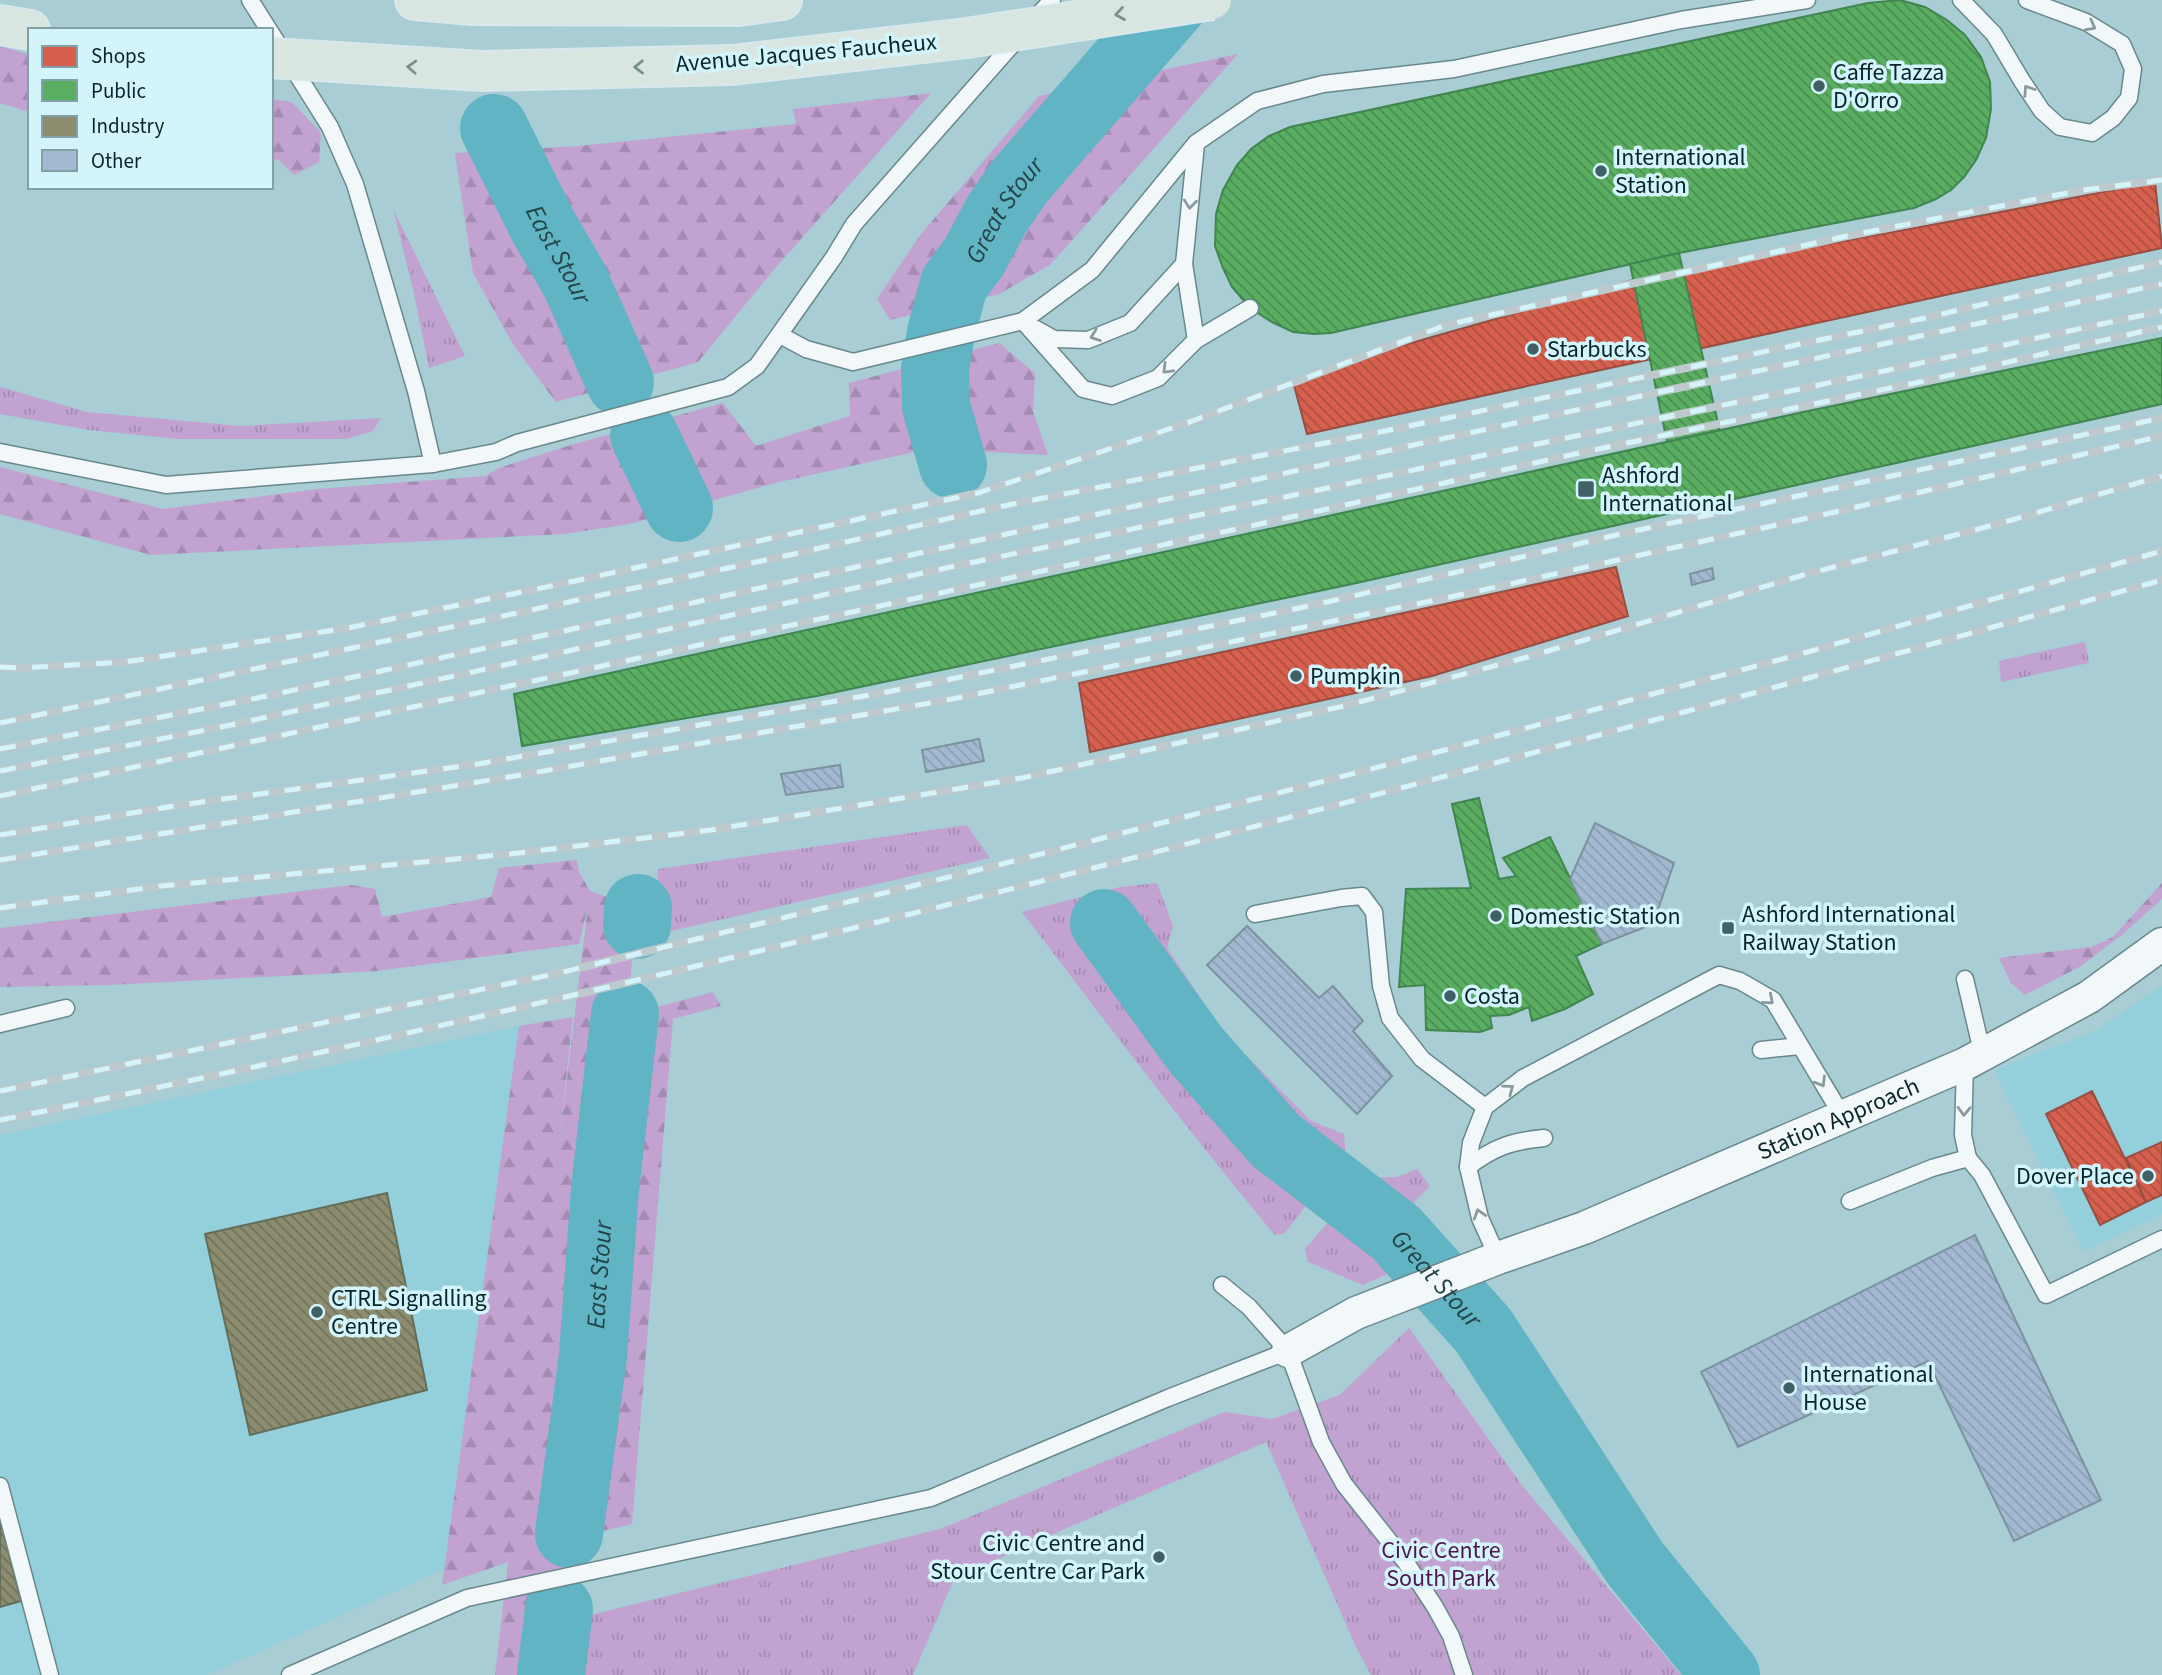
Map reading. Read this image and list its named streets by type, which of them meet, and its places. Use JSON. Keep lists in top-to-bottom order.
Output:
{
  "streets": {
    "main road": ["Avenue Jacques Faucheux"],
    "street": ["Station Approach"]
  },
  "water": ["Great Stour", "East Stour"],
  "parks": ["Civic Centre South Park"],
  "places": {
    "other": [
      "Caffe Tazza D'Orro",
      "International Station",
      "Starbucks",
      "Pumpkin",
      "Domestic Station",
      "Costa",
      "Dover Place",
      "CTRL Signalling Centre",
      "International House",
      "Civic Centre and Stour Centre Car Park"
    ],
    "transit": ["Ashford International", "Ashford International Railway Station"]
  },
  "legend": [
    "Shops",
    "Public",
    "Industry",
    "Other"
  ]
}
